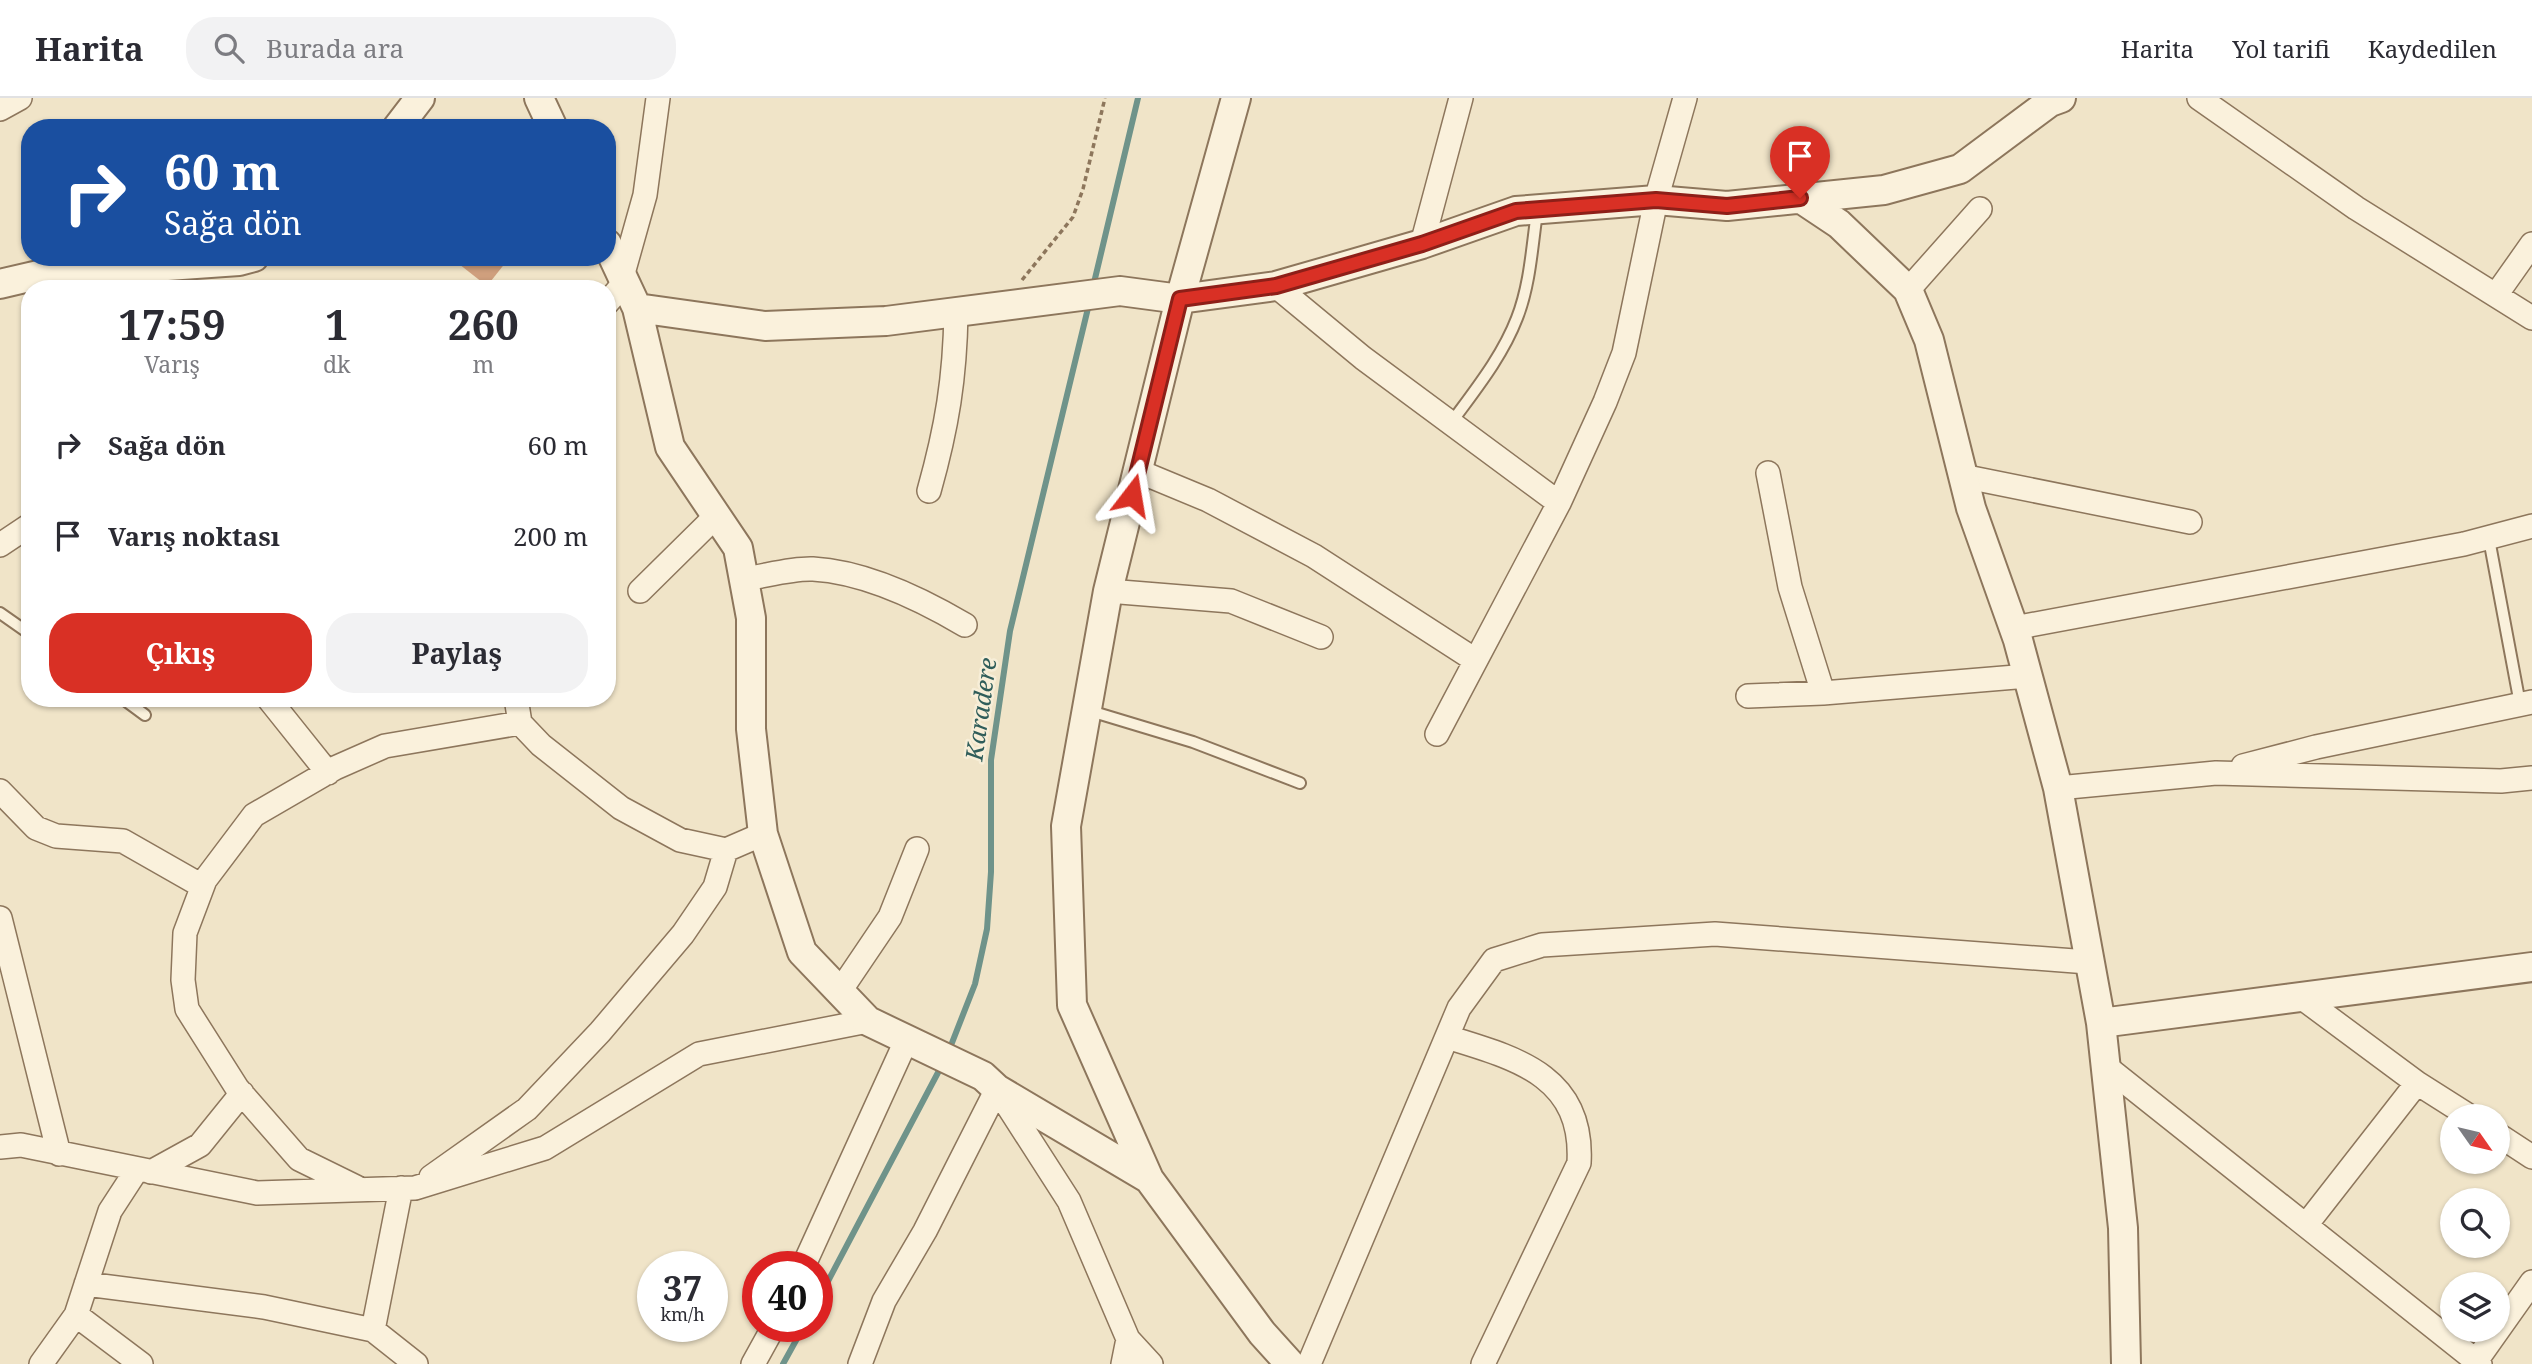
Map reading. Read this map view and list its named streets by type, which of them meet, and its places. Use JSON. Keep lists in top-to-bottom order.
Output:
{
  "water": ["Karadere"],
  "north": "bottom right",
  "page": {
    "header": "Harita",
    "search": "Burada ara",
    "nav": ["Harita", "Yol tarifi", "Kaydedilen"],
    "turn": ["60 m", "Sağa dön"],
    "eta": [
      "17:59",
      "Varış",
      "1",
      "dk",
      "260",
      "m"
    ],
    "list": [
      {
        "name": "Sağa dön",
        "value": "60 m"
      },
      {
        "name": "Varış noktası",
        "value": "200 m"
      }
    ],
    "buttons": ["Çıkış", "Paylaş"],
    "speed": "37 km/h",
    "limit": "40"
  }
}
